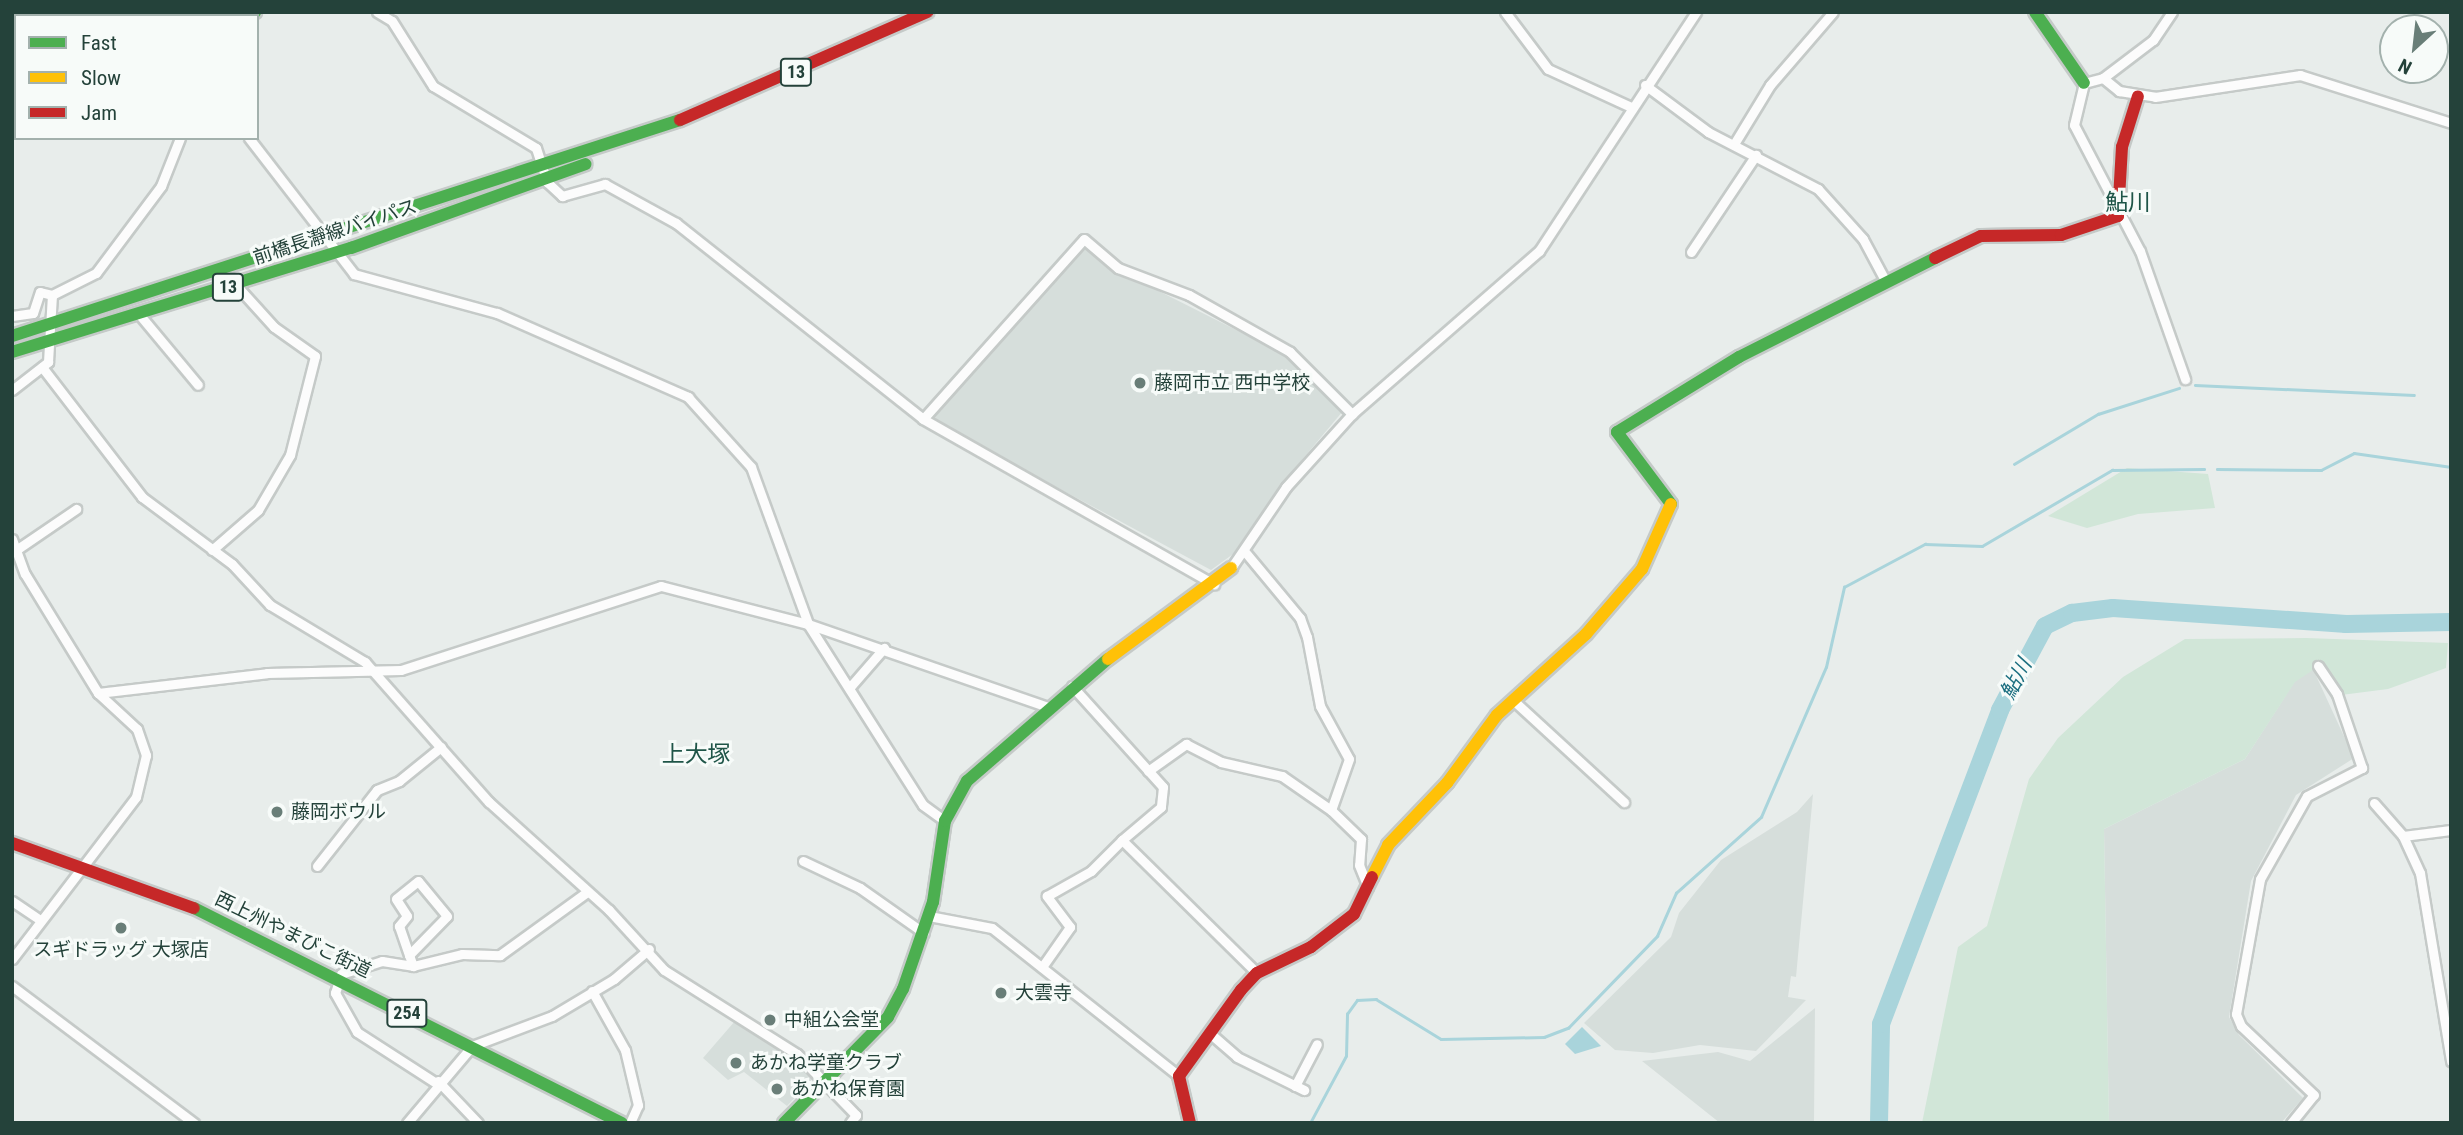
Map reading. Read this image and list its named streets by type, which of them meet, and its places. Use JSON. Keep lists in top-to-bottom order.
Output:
{
  "streets": {
    "main road": [
      "13",
      "前橋長瀞線バイパス",
      "西上州やまびこ街道",
      "254"
    ]
  },
  "districts": ["鮎川", "上大塚"],
  "water": ["鮎川"],
  "places": [
    "藤岡市立 西中学校",
    "藤岡ボウル",
    "スギドラッグ 大塚店",
    "大雲寺",
    "中組公会堂",
    "あかね学童クラブ",
    "あかね保育園"
  ],
  "legend": ["Fast", "Slow", "Jam"],
  "north": "bottom left"
}
